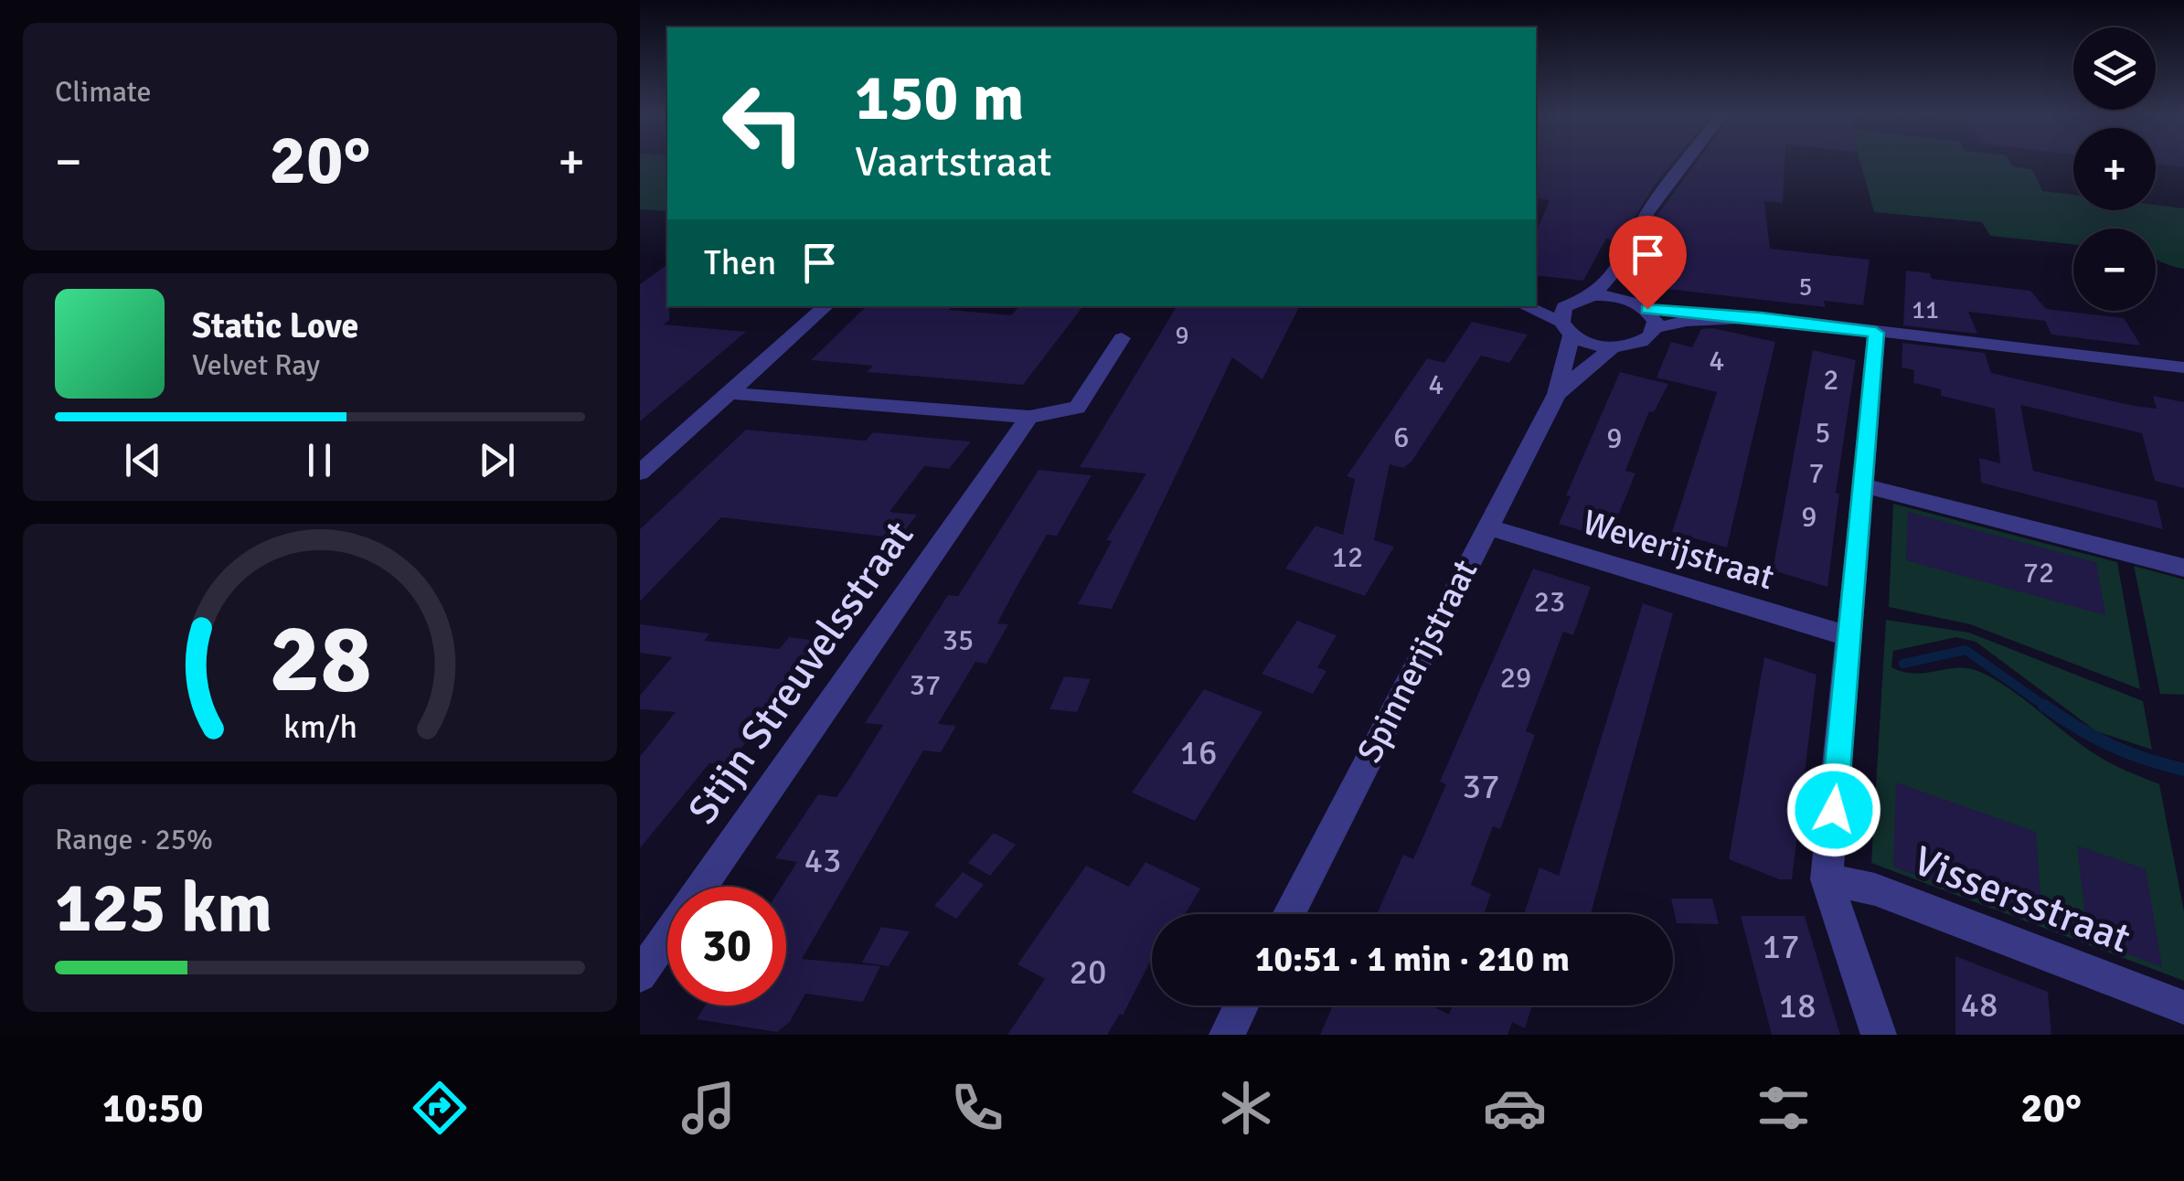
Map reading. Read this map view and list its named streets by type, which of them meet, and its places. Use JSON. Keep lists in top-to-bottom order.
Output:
{
  "streets": {
    "street": [
      "Weverijstraat",
      "Spinnerijstraat",
      "Stijn Streuvelsstraat",
      "Vissersstraat"
    ]
  },
  "crossings": [
    ["Weverijstraat", "Spinnerijstraat"]
  ],
  "house_numbers": [
    "5",
    "11",
    "9",
    "4",
    "2",
    "4",
    "5",
    "6",
    "9",
    "7",
    "9",
    "12",
    "72",
    "23",
    "35",
    "29",
    "37",
    "16",
    "37",
    "43",
    "17",
    "20",
    "48",
    "18"
  ],
  "page": {
    "tile": [
      "Climate",
      ["Range · 25%", "125 km"]
    ],
    "map_buttons": ["+", "−"],
    "turn": ["150 m", "Vaartstraat"],
    "heat": ["−", "20°", "+"],
    "then": "Then",
    "song": ["Static Love", "Velvet Ray"],
    "limit": "30",
    "trip": "10:51 · 1 min · 210 m",
    "tabs": ["10:50", "20°"],
    "gauge": ["28", "km/h"]
  }
}
